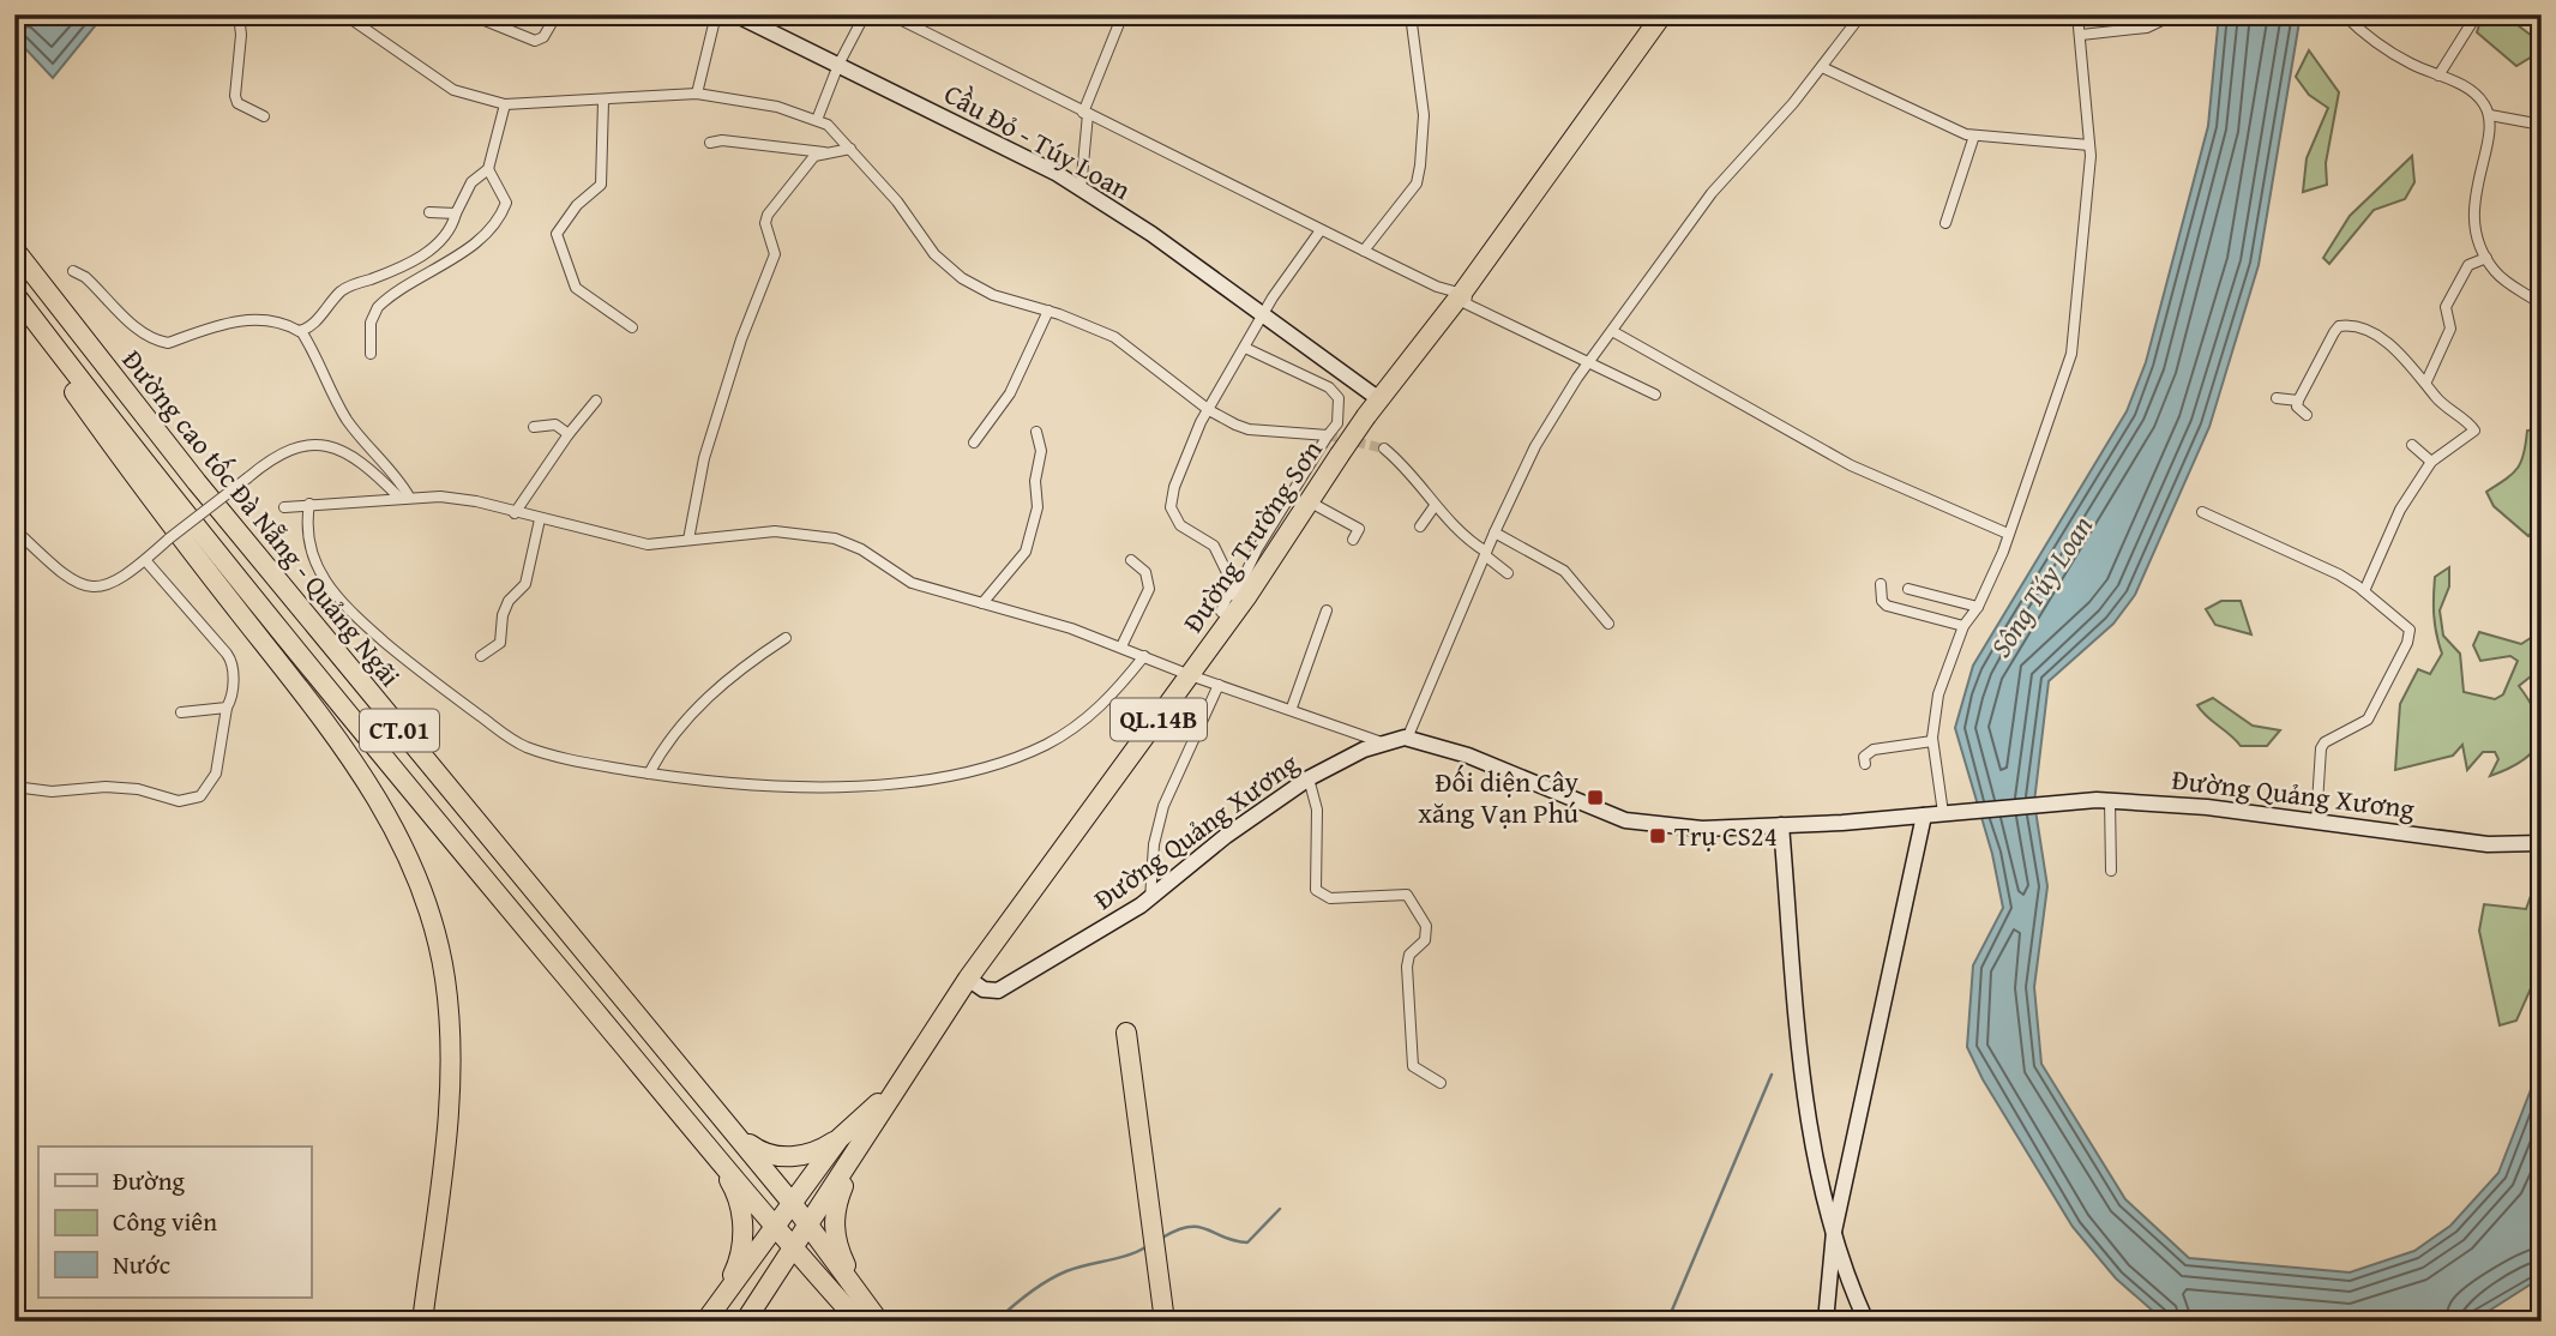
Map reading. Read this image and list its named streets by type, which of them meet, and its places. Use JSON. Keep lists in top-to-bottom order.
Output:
{
  "streets": {
    "highway": [
      "Đường cao tốc Đà Nẵng - Quảng Ngãi",
      "Đường Trường Sơn",
      "QL.14B",
      "CT.01"
    ],
    "street": ["Cầu Đỏ - Túy Loan", "Đường Quảng Xương"]
  },
  "crossings": [
    ["Cầu Đỏ - Túy Loan", "Đường Trường Sơn"],
    ["Đường cao tốc Đà Nẵng - Quảng Ngãi", "Đường Trường Sơn"],
    ["Đường Trường Sơn", "Đường Quảng Xương"]
  ],
  "water": ["Sông Túy Loan"],
  "places": {
    "transit": ["Đối diện Cây xăng Vạn Phú", "Trụ CS24"]
  },
  "legend": ["Đường", "Công viên", "Nước"]
}
